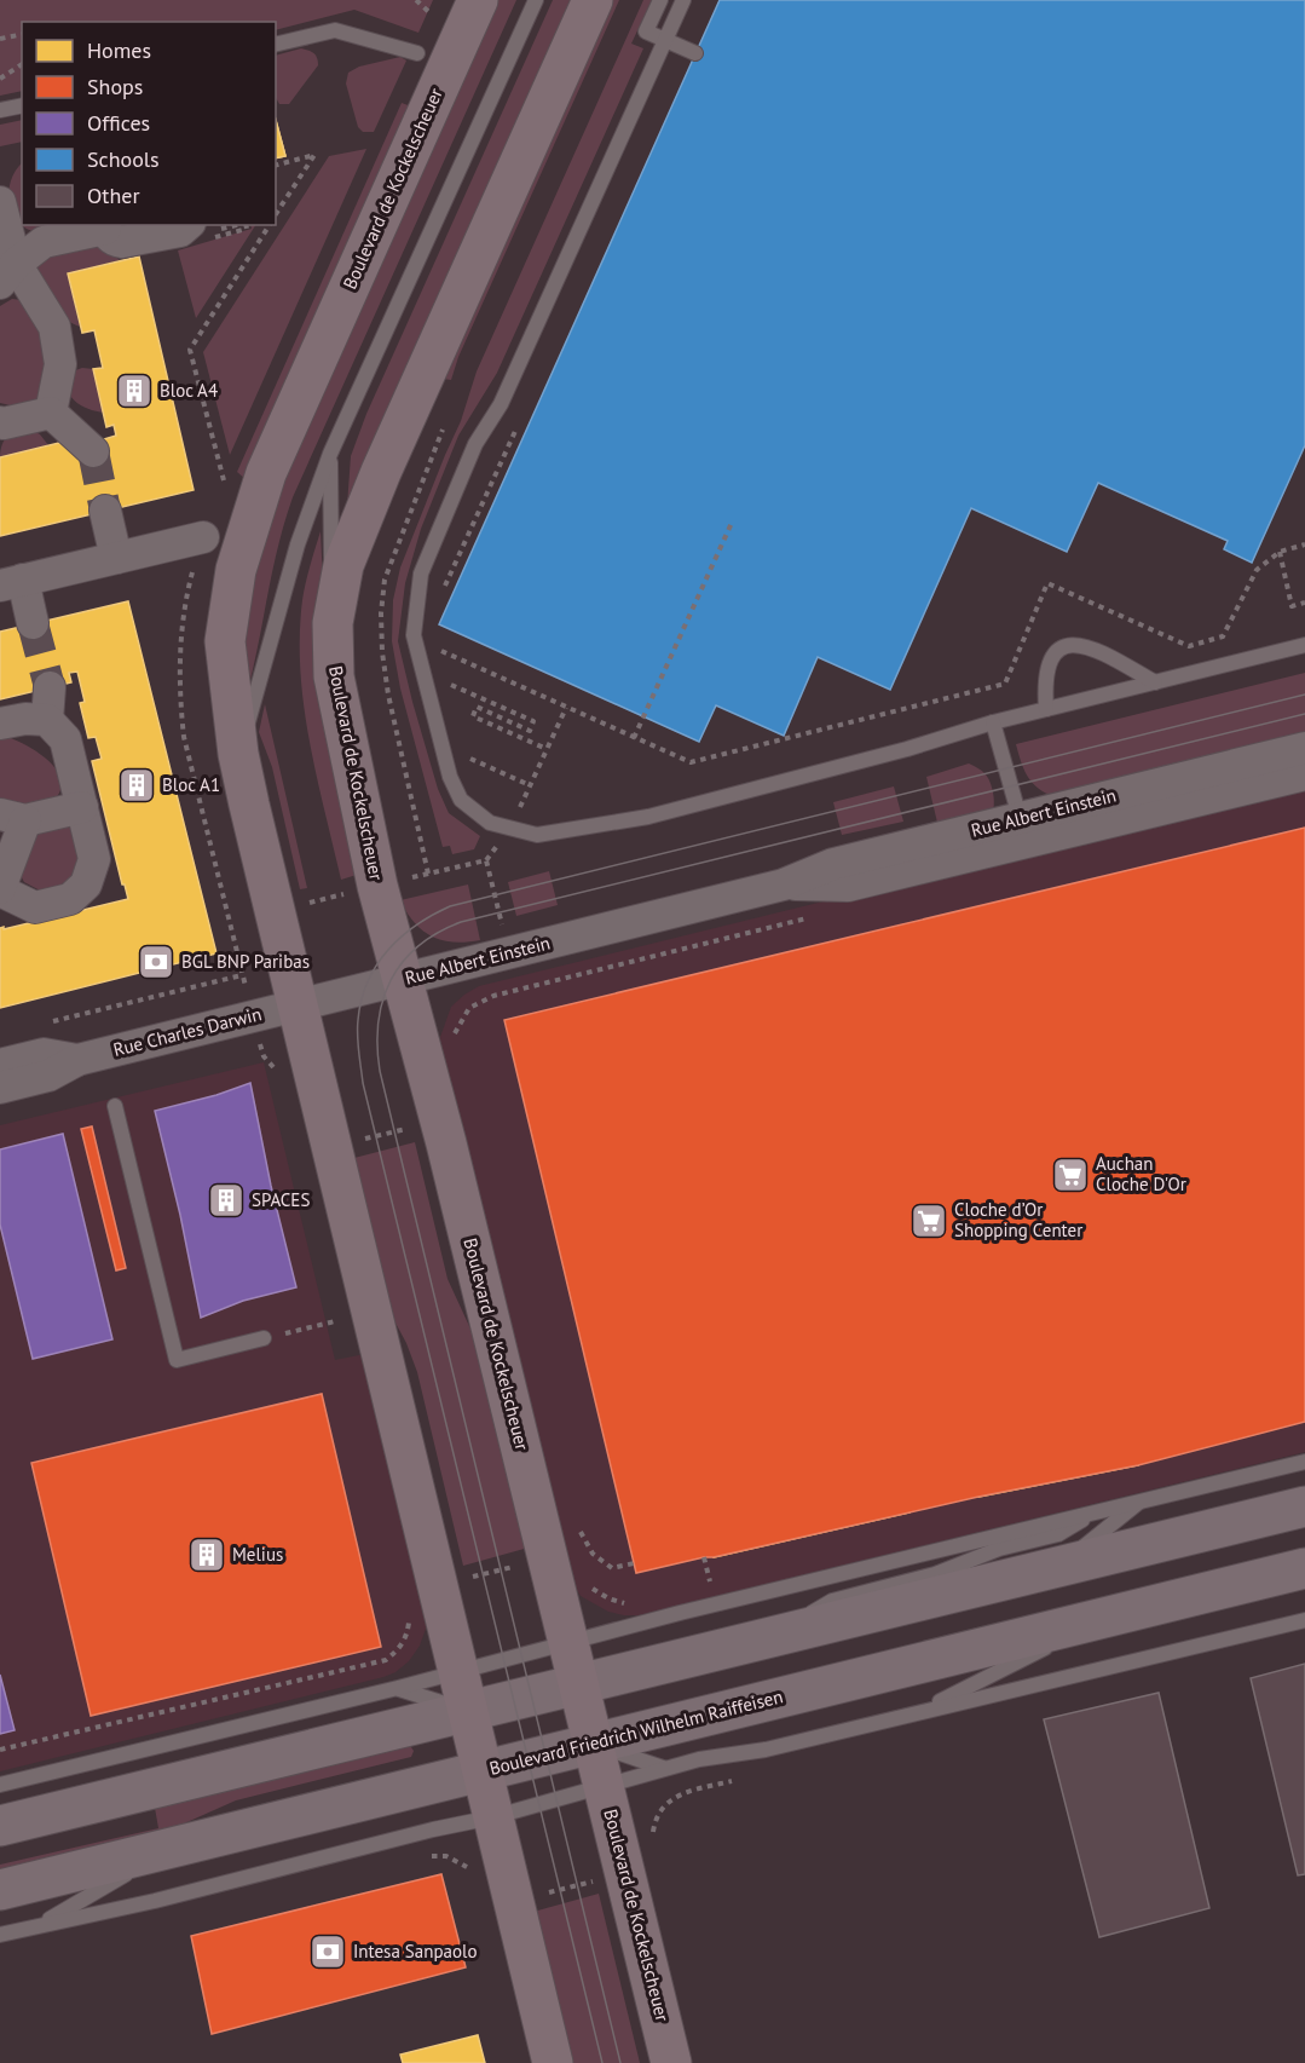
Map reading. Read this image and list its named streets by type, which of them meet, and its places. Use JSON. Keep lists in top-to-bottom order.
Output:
{
  "streets": {
    "main road": ["Boulevard de Kockelscheuer", "Boulevard Friedrich Wilhelm Raiffeisen"],
    "street": ["Rue Albert Einstein", "Rue Charles Darwin"]
  },
  "crossings": [
    ["Boulevard de Kockelscheuer", "Rue Albert Einstein"],
    ["Boulevard de Kockelscheuer", "Rue Charles Darwin"],
    ["Boulevard de Kockelscheuer", "Boulevard Friedrich Wilhelm Raiffeisen"],
    ["Rue Albert Einstein", "Rue Charles Darwin"]
  ],
  "places": {
    "building": [
      "Bloc A4",
      "Bloc A1",
      "SPACES",
      "Melius"
    ],
    "bank": ["BGL BNP Paribas", "Intesa Sanpaolo"],
    "supermarket": ["Auchan Cloche D'Or", "Cloche d’Or Shopping Center"]
  },
  "legend": [
    "Homes",
    "Shops",
    "Offices",
    "Schools",
    "Other"
  ]
}
